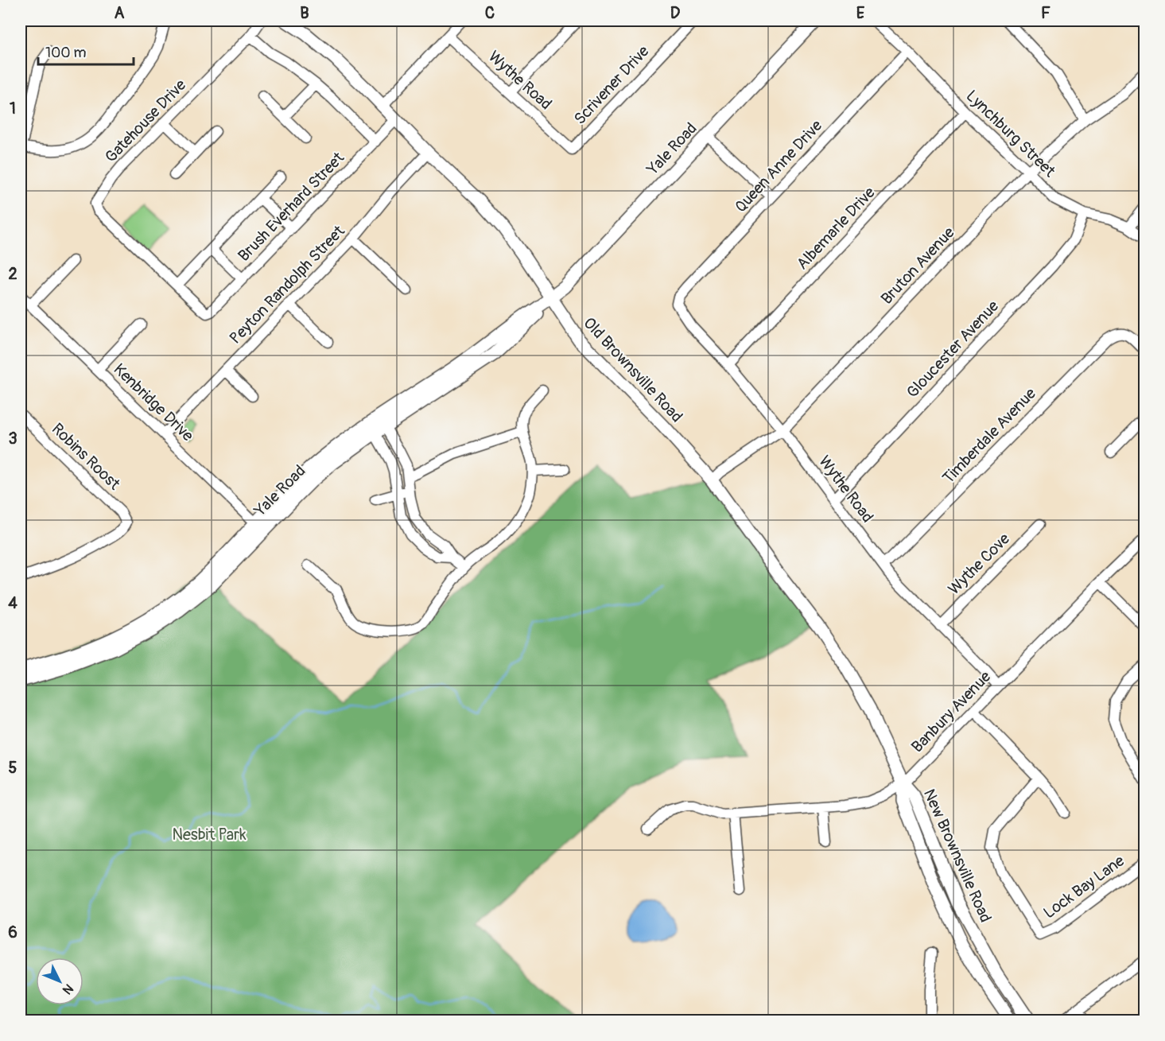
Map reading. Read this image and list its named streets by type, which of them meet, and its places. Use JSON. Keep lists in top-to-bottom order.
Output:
{
  "streets": {
    "main road": ["Yale Road", "Old Brownsville Road", "New Brownsville Road"],
    "street": [
      "Wythe Road",
      "Scrivener Drive",
      "Gatehouse Drive",
      "Lynchburg Street",
      "Queen Anne Drive",
      "Brush Everhard Street",
      "Albemarle Drive",
      "Bruton Avenue",
      "Peyton Randolph Street",
      "Gloucester Avenue",
      "Kenbridge Drive",
      "Timberdale Avenue",
      "Robins Roost",
      "Wythe Cove",
      "Banbury Avenue",
      "Lock Bay Lane"
    ]
  },
  "crossings": [
    ["Wythe Road", "Scrivener Drive"],
    ["Wythe Road", "Queen Anne Drive"],
    ["Wythe Road", "Albemarle Drive"],
    ["Wythe Road", "Bruton Avenue"],
    ["Wythe Road", "Gloucester Avenue"],
    ["Wythe Road", "Timberdale Avenue"],
    ["Wythe Road", "Wythe Cove"],
    ["Wythe Road", "Banbury Avenue"],
    ["Gatehouse Drive", "Brush Everhard Street"],
    ["Lynchburg Street", "Queen Anne Drive"],
    ["Lynchburg Street", "Albemarle Drive"],
    ["Lynchburg Street", "Bruton Avenue"],
    ["Lynchburg Street", "Gloucester Avenue"],
    ["Yale Road", "Old Brownsville Road"],
    ["Yale Road", "Kenbridge Drive"],
    ["Brush Everhard Street", "Old Brownsville Road"],
    ["Bruton Avenue", "Old Brownsville Road"],
    ["Peyton Randolph Street", "Old Brownsville Road"],
    ["Peyton Randolph Street", "Kenbridge Drive"],
    ["Old Brownsville Road", "Banbury Avenue"],
    ["Old Brownsville Road", "New Brownsville Road"],
    ["Banbury Avenue", "New Brownsville Road"]
  ],
  "parks": ["Nesbit Park"],
  "scale_bar": "100 m",
  "north": "bottom right",
  "grid": {
    "columns": [
      "A",
      "B",
      "C",
      "D",
      "E",
      "F"
    ],
    "rows": [
      "1",
      "2",
      "3",
      "4",
      "5",
      "6"
    ]
  }
}
